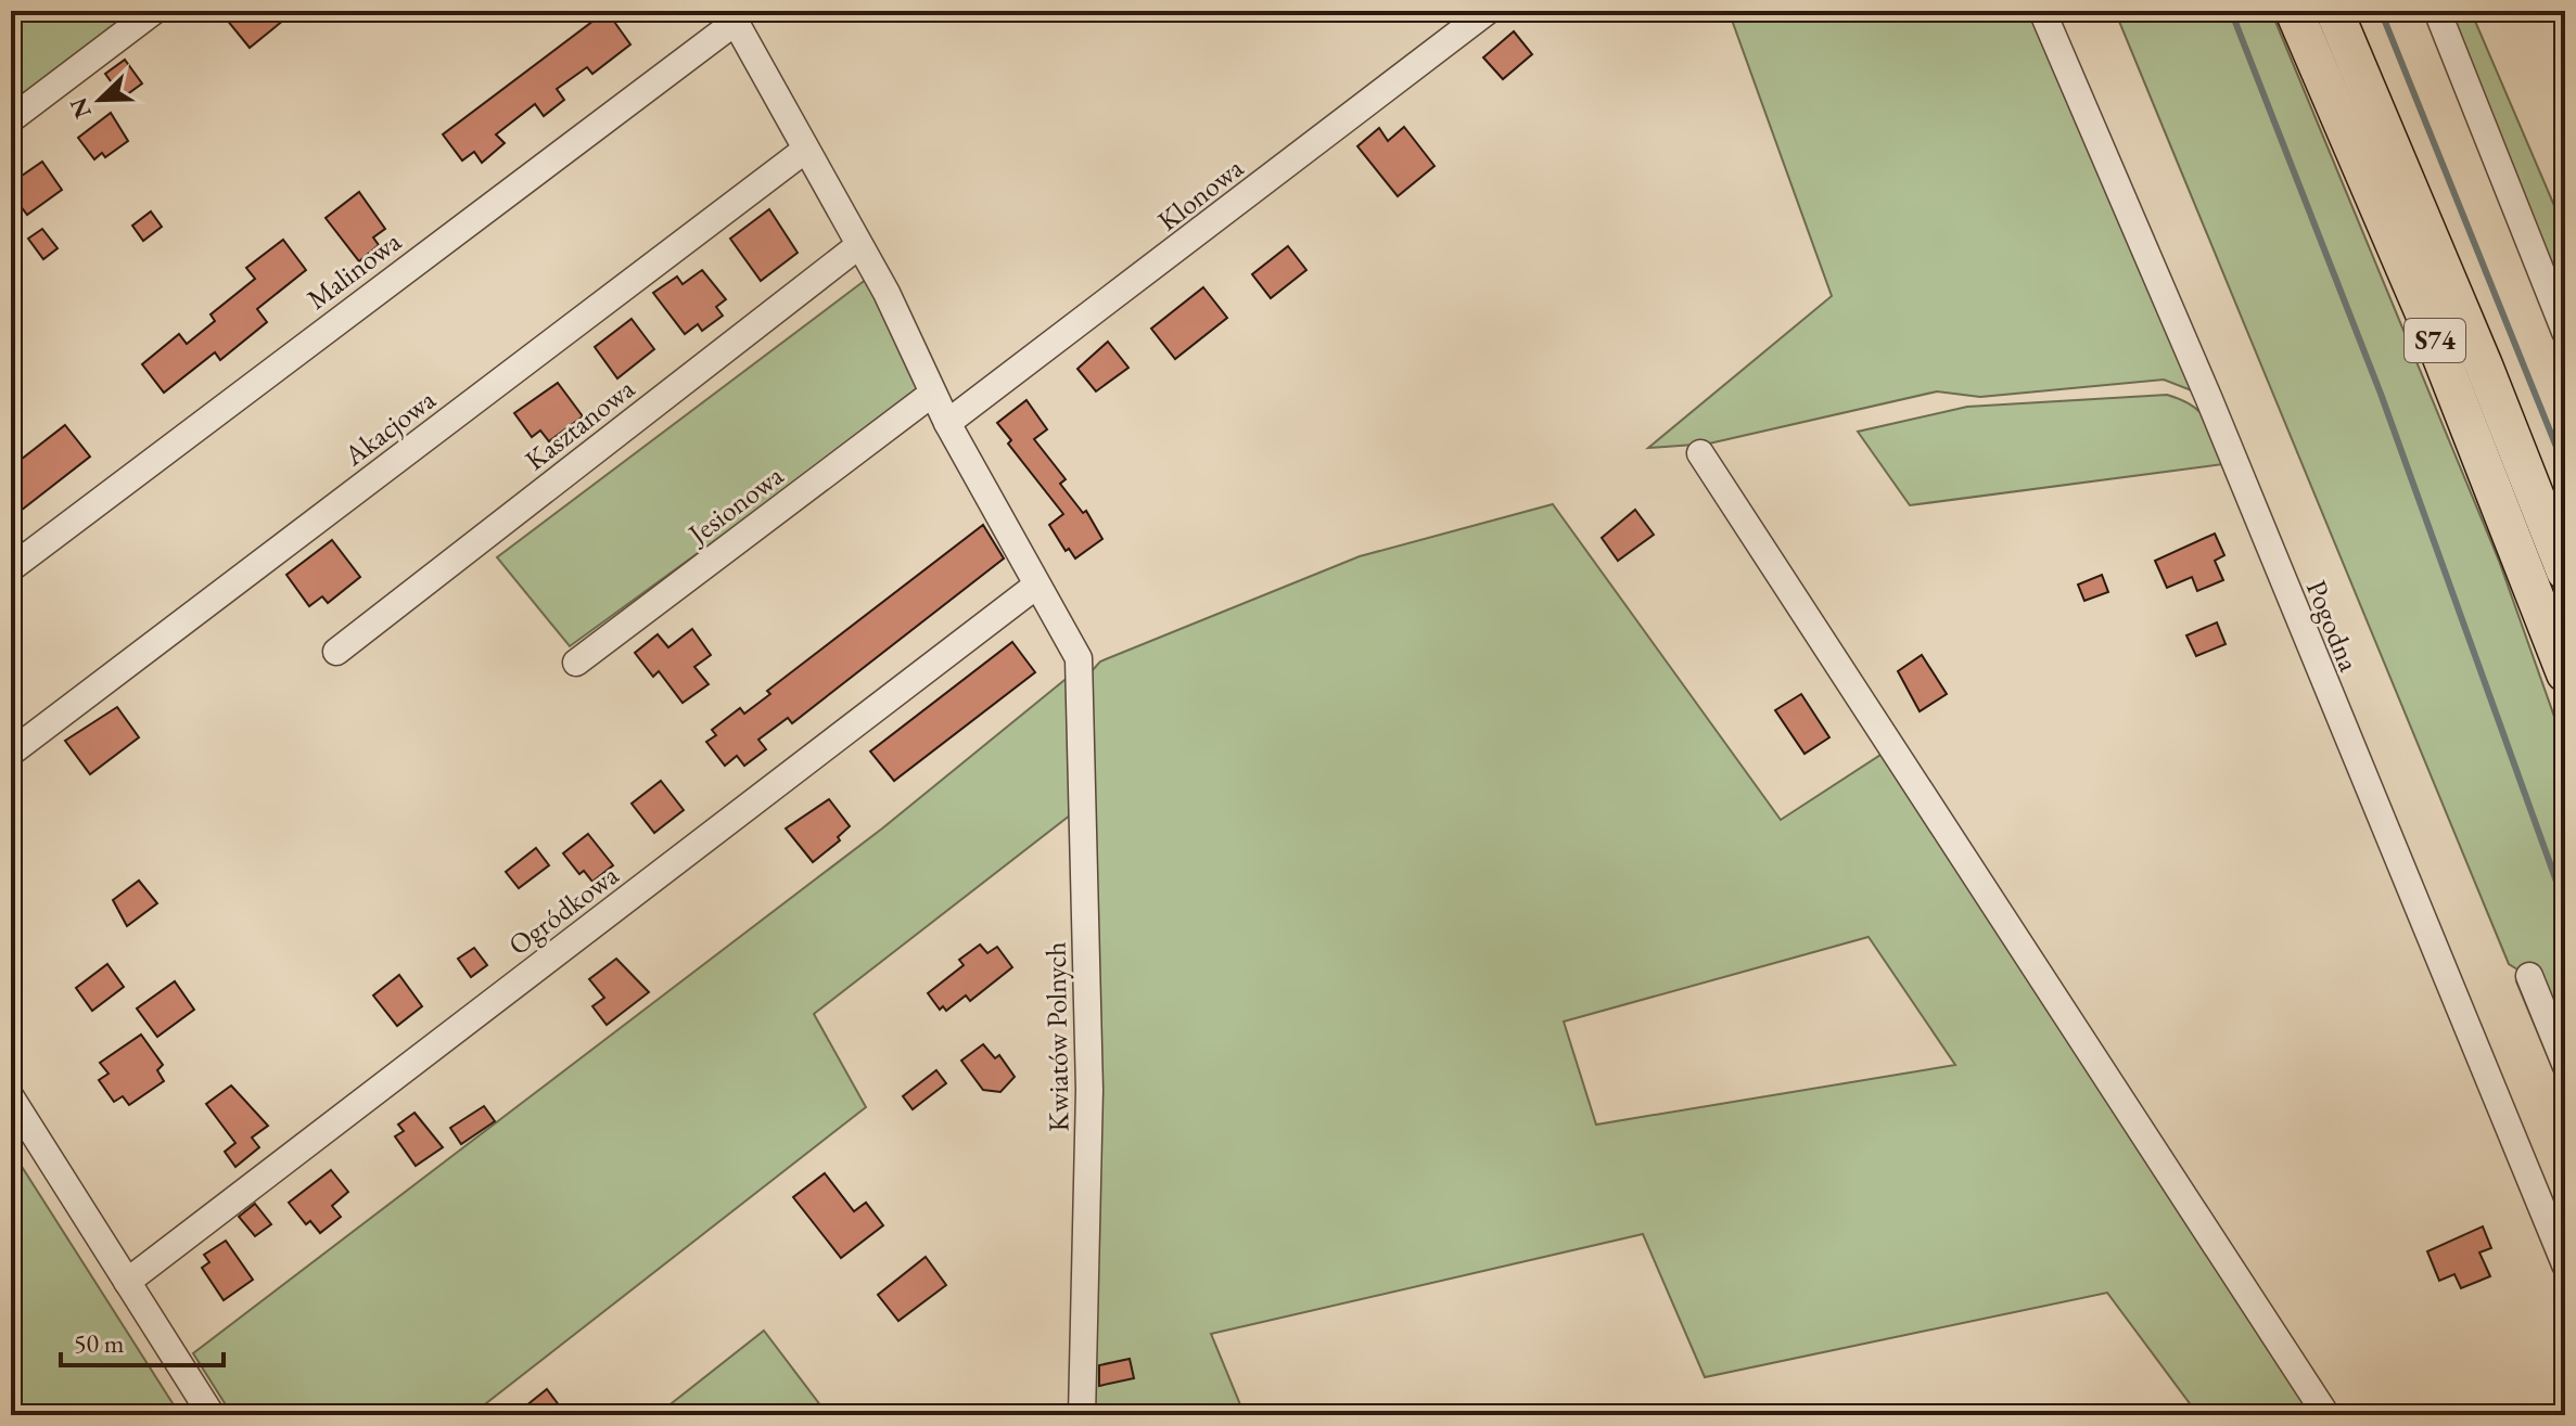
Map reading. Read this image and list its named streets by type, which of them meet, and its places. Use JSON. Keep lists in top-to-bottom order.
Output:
{
  "streets": {
    "highway": ["S74"],
    "street": [
      "Klonowa",
      "Malinowa",
      "Kasztanowa",
      "Akacjowa",
      "Jesionowa",
      "Pogodna",
      "Ogródkowa",
      "Kwiatów Polnych"
    ]
  },
  "crossings": [
    ["Ogródkowa", "Kwiatów Polnych"]
  ],
  "scale_bar": "50 m",
  "north": "bottom left"
}
